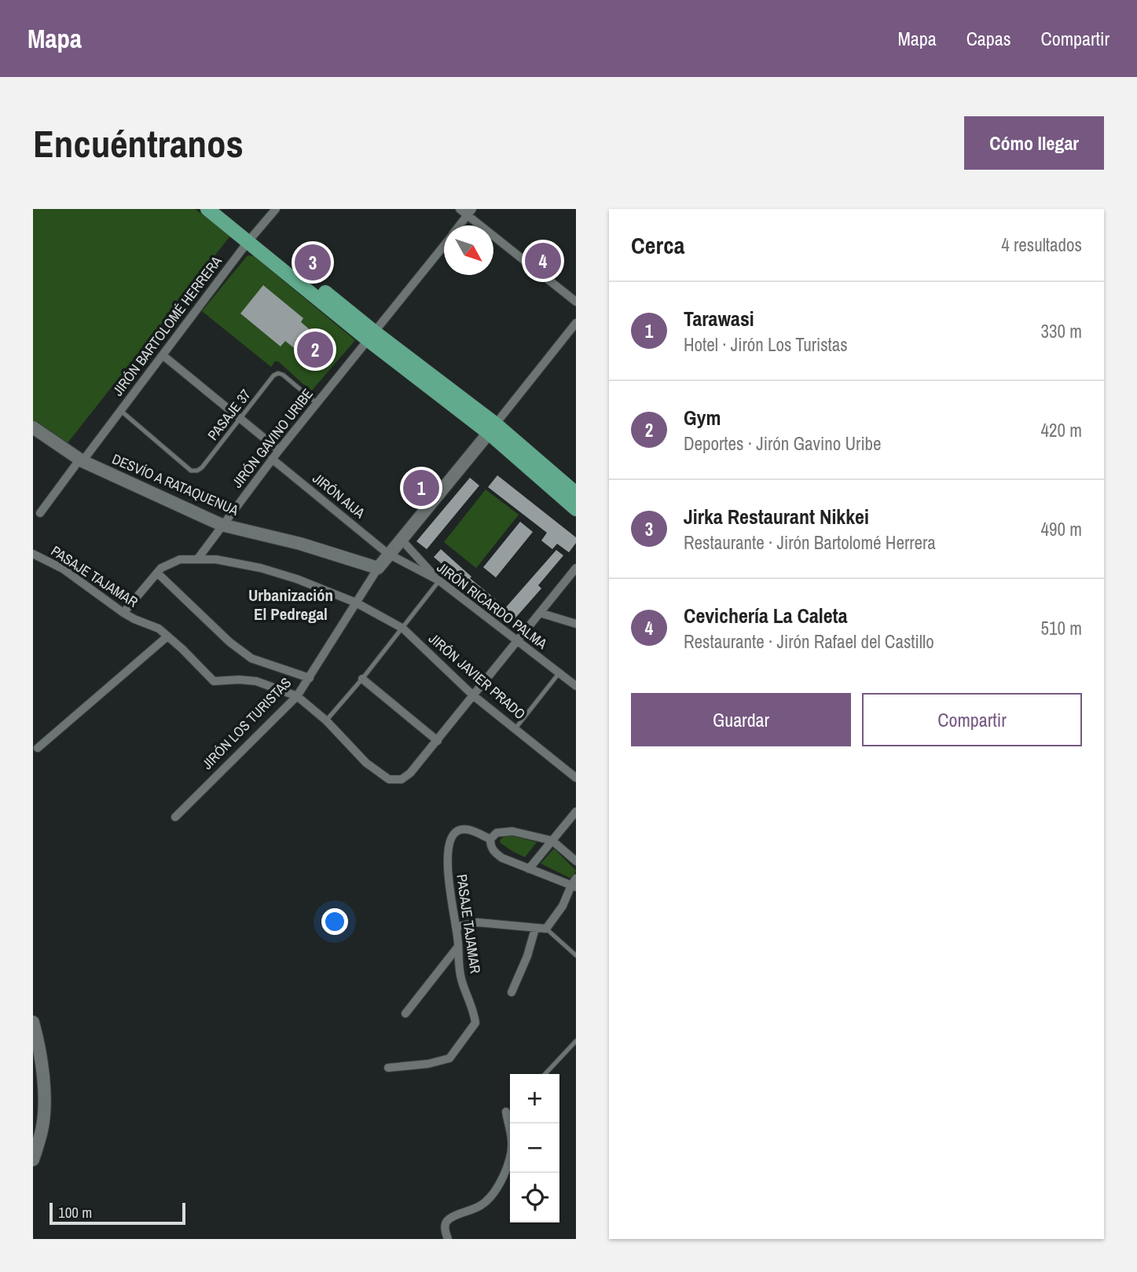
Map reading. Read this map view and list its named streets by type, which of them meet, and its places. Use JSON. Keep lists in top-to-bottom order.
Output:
{
  "streets": {
    "street": [
      "JIRÓN BARTOLOMÉ HERRERA",
      "JIRÓN GAVINO URIBE",
      "DESVÍO A RATAQUENUA",
      "JIRÓN AIJA",
      "PASAJE TAJAMAR",
      "JIRÓN RICARDO PALMA",
      "JIRÓN JAVIER PRADO",
      "JIRÓN LOS TURISTAS"
    ],
    "lane": ["PASAJE 37"]
  },
  "crossings": [
    ["JIRÓN BARTOLOMÉ HERRERA", "PASAJE 37"],
    ["JIRÓN BARTOLOMÉ HERRERA", "DESVÍO A RATAQUENUA"],
    ["PASAJE 37", "JIRÓN GAVINO URIBE"],
    ["JIRÓN GAVINO URIBE", "DESVÍO A RATAQUENUA"],
    ["JIRÓN GAVINO URIBE", "JIRÓN AIJA"],
    ["JIRÓN GAVINO URIBE", "JIRÓN JAVIER PRADO"],
    ["DESVÍO A RATAQUENUA", "JIRÓN LOS TURISTAS"],
    ["JIRÓN AIJA", "JIRÓN RICARDO PALMA"],
    ["JIRÓN AIJA", "JIRÓN LOS TURISTAS"],
    ["PASAJE TAJAMAR", "JIRÓN LOS TURISTAS"],
    ["JIRÓN RICARDO PALMA", "JIRÓN LOS TURISTAS"],
    ["JIRÓN JAVIER PRADO", "JIRÓN LOS TURISTAS"]
  ],
  "districts": ["Urbanización El Pedregal"],
  "scale_bar": "100 m",
  "north": "bottom right",
  "page": {
    "header": "Mapa",
    "nav": ["Mapa", "Capas", "Compartir"],
    "buttons": [
      "Cómo llegar",
      ["Guardar", "Compartir"]
    ],
    "title": "Encuéntranos",
    "heading": ["Cerca", "4 resultados"],
    "pins": [
      "4",
      "3",
      "2",
      "1"
    ],
    "list": [
      {
        "mark": "1",
        "name": "Tarawasi",
        "note": "Hotel · Jirón Los Turistas",
        "value": "330 m"
      },
      {
        "mark": "2",
        "name": "Gym",
        "note": "Deportes · Jirón Gavino Uribe",
        "value": "420 m"
      },
      {
        "mark": "3",
        "name": "Jirka Restaurant Nikkei",
        "note": "Restaurante · Jirón Bartolomé Herrera",
        "value": "490 m"
      },
      {
        "mark": "4",
        "name": "Cevichería La Caleta",
        "note": "Restaurante · Jirón Rafael del Castillo",
        "value": "510 m"
      }
    ],
    "map_buttons": ["+", "−"],
    "scale": "100 m"
  }
}
